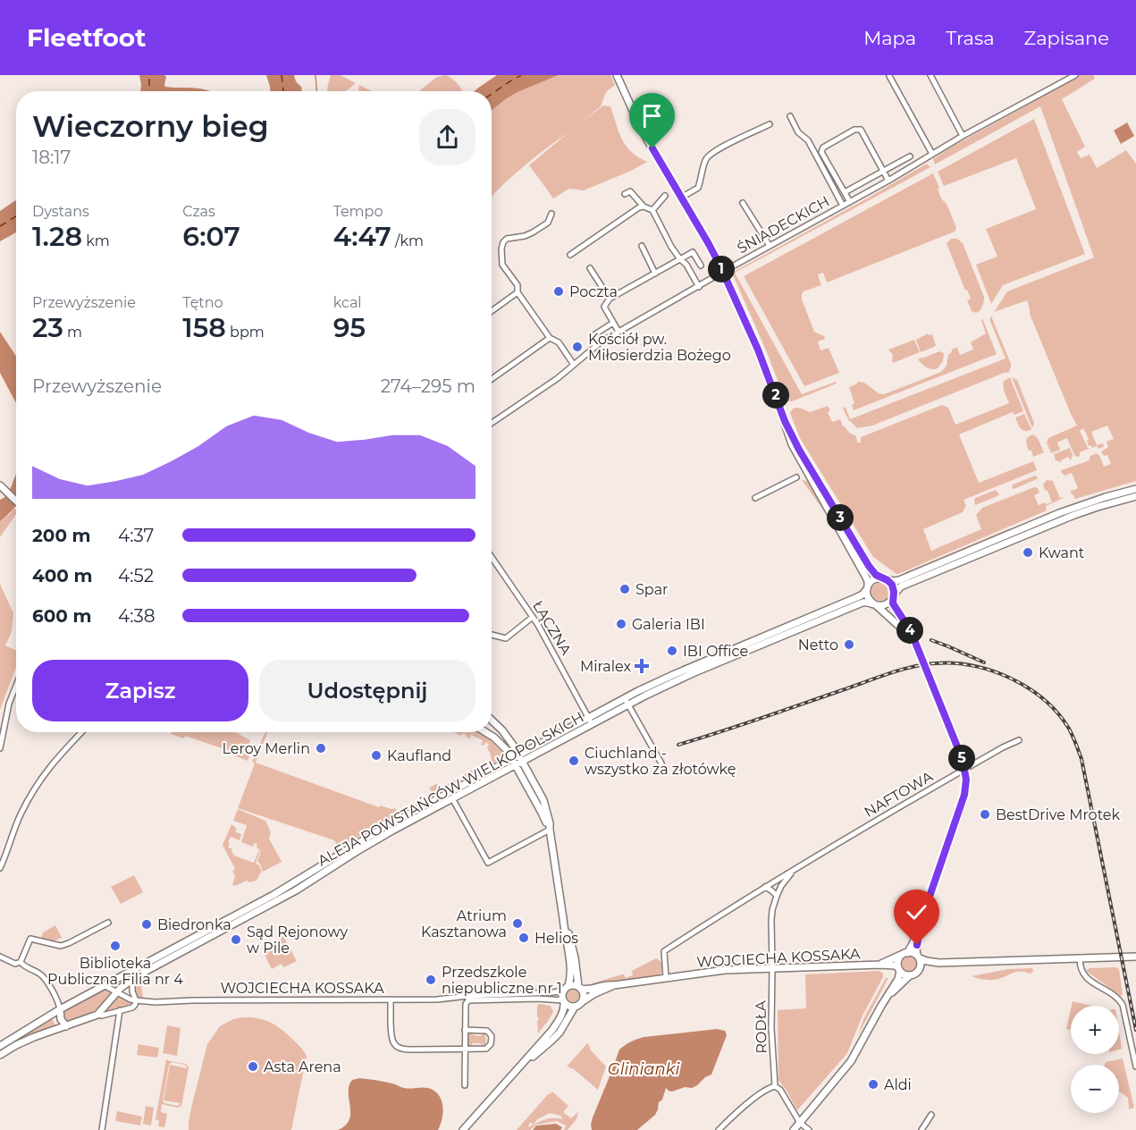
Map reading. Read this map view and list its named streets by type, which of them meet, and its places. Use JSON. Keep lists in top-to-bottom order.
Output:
{
  "streets": {
    "street": [
      "ŚNIADECKICH",
      "ŁĄCZNA",
      "ALEJA POWSTAŃCÓW WIELKOPOLSKICH",
      "NAFTOWA",
      "WOJCIECHA KOSSAKA",
      "RODŁA"
    ]
  },
  "crossings": [
    ["ŁĄCZNA", "ALEJA POWSTAŃCÓW WIELKOPOLSKICH"],
    ["ALEJA POWSTAŃCÓW WIELKOPOLSKICH", "WOJCIECHA KOSSAKA"],
    ["NAFTOWA", "WOJCIECHA KOSSAKA"],
    ["NAFTOWA", "RODŁA"],
    ["WOJCIECHA KOSSAKA", "RODŁA"]
  ],
  "water": ["Glinianki"],
  "places": {
    "other": [
      "Poczta",
      "Kościół pw. Miłosierdzia Bożego",
      "Kwant",
      "Spar",
      "Galeria IBI",
      "Netto",
      "IBI Office",
      "Leroy Merlin",
      "Kaufland",
      "Ciuchland - wszystko za złotówkę",
      "BestDrive Mrotek",
      "Atrium Kasztanowa",
      "Biedronka",
      "Helios",
      "Sąd Rejonowy w Pile",
      "Biblioteka Publiczna Filia nr 4",
      "Przedszkole niepubliczne nr 1",
      "Asta Arena",
      "Aldi"
    ],
    "health": ["Miralex"]
  },
  "page": {
    "header": "Fleetfoot",
    "nav": ["Mapa", "Trasa", "Zapisane"],
    "heading": ["Wieczorny bieg", "18:17"],
    "stats": [
      ["Dystans", "1.28 km"],
      ["Czas", "6:07"],
      ["Tempo", "4:47 /km"],
      ["Przewyższenie", "23 m"],
      ["Tętno", "158 bpm"],
      ["kcal", "95"]
    ],
    "pins": [
      "1",
      "2",
      "3",
      "4",
      "5"
    ],
    "chart": ["Przewyższenie", "274–295 m"],
    "list": [
      {
        "name": "200 m",
        "note": "4:37"
      },
      {
        "name": "400 m",
        "note": "4:52"
      },
      {
        "name": "600 m",
        "note": "4:38"
      }
    ],
    "buttons": ["Zapisz", "Udostępnij"],
    "map_buttons": ["+", "−"]
  }
}
